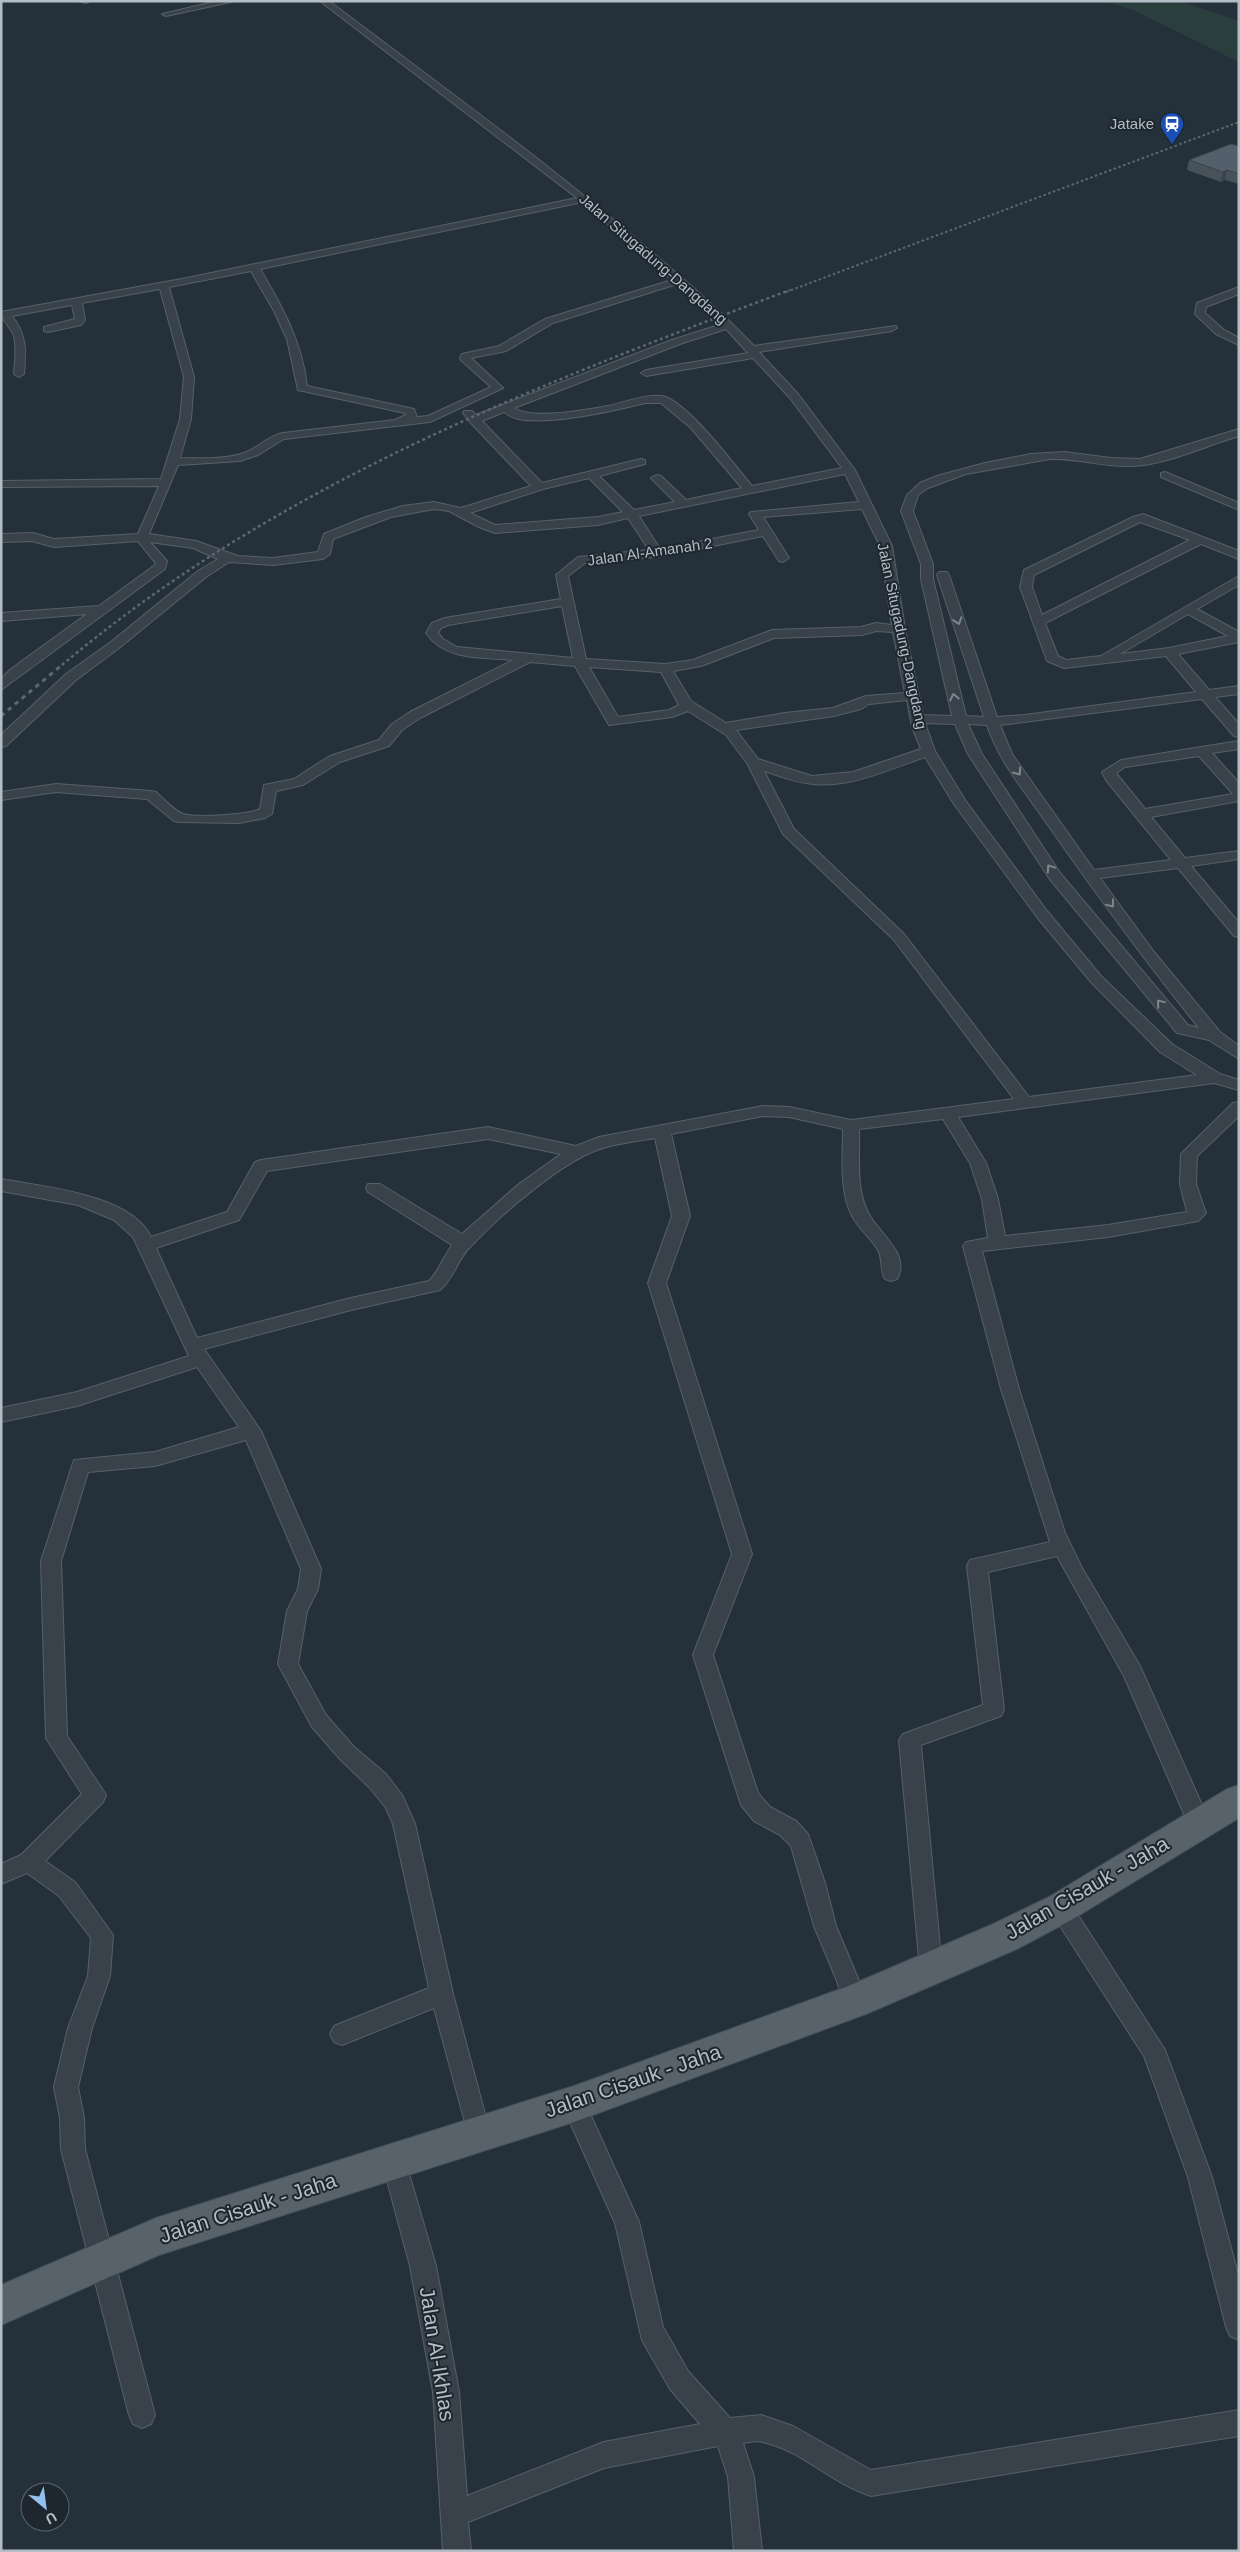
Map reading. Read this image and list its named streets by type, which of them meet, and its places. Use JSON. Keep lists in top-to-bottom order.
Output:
{
  "streets": {
    "main road": ["Jalan Cisauk - Jaha"],
    "street": ["Jalan Situgadung-Dangdang", "Jalan Al-Amanah 2", "Jalan Al-Ikhlas"]
  },
  "crossings": [
    ["Jalan Cisauk - Jaha", "Jalan Al-Ikhlas"]
  ],
  "places": {
    "station": ["Jatake"]
  },
  "north": "bottom right"
}
